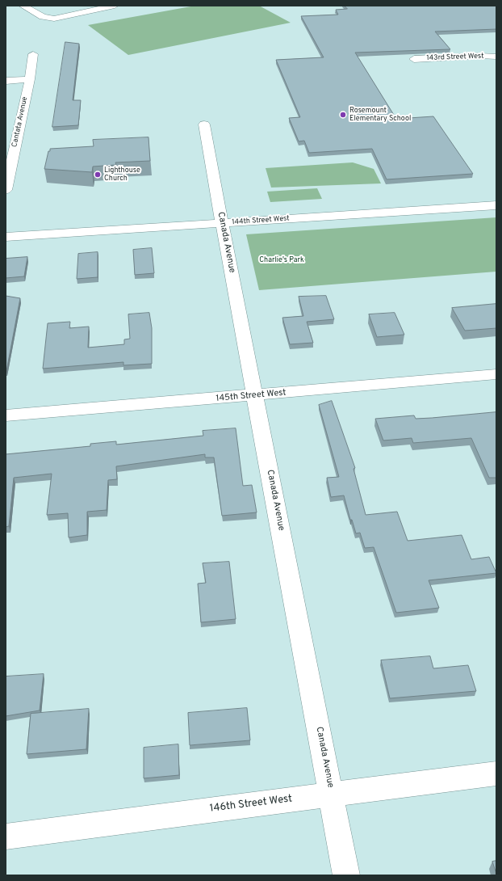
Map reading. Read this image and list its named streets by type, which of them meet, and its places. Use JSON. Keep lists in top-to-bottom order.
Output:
{
  "streets": {
    "street": [
      "143rd Street West",
      "Cantata Avenue",
      "144th Street West",
      "Canada Avenue",
      "145th Street West",
      "146th Street West"
    ]
  },
  "crossings": [
    ["144th Street West", "Canada Avenue"],
    ["Canada Avenue", "145th Street West"],
    ["Canada Avenue", "146th Street West"]
  ],
  "parks": ["Charlie's Park"],
  "places": ["Rosemount Elementary School", "Lighthouse Church"]
}
